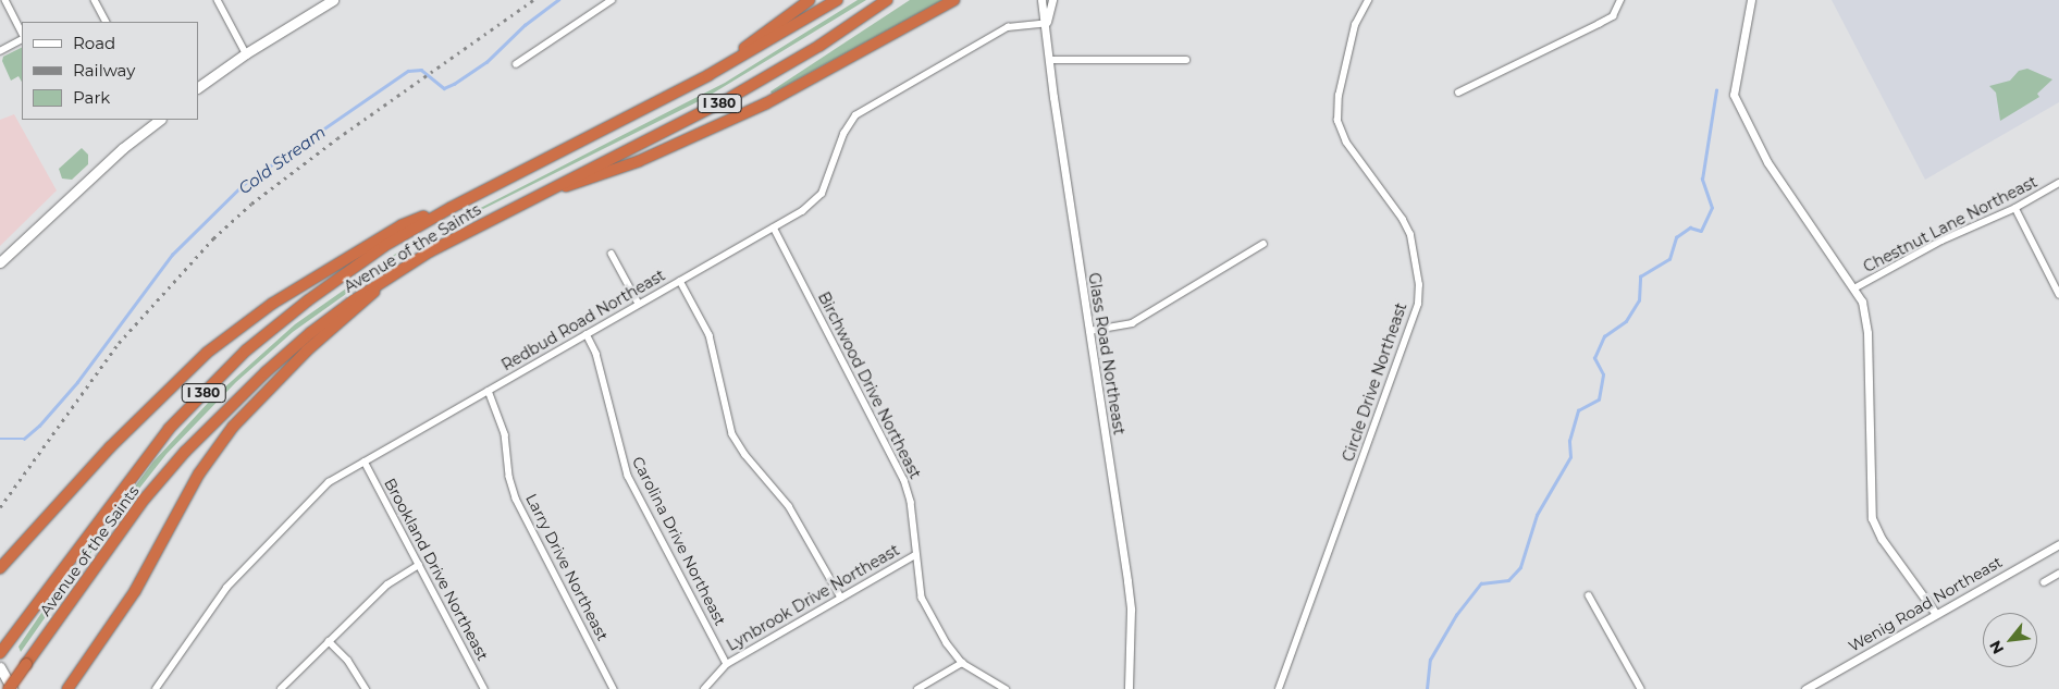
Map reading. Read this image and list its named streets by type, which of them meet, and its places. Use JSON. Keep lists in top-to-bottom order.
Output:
{
  "streets": {
    "highway": ["I 380", "Avenue of the Saints"],
    "street": [
      "Chestnut Lane Northeast",
      "Redbud Road Northeast",
      "Glass Road Northeast",
      "Circle Drive Northeast",
      "Birchwood Drive Northeast",
      "Carolina Drive Northeast",
      "Larry Drive Northeast",
      "Brookland Drive Northeast",
      "Lynbrook Drive Northeast",
      "Wenig Road Northeast"
    ]
  },
  "crossings": [
    ["Redbud Road Northeast", "Glass Road Northeast"],
    ["Redbud Road Northeast", "Birchwood Drive Northeast"],
    ["Redbud Road Northeast", "Carolina Drive Northeast"],
    ["Redbud Road Northeast", "Larry Drive Northeast"],
    ["Redbud Road Northeast", "Brookland Drive Northeast"],
    ["Birchwood Drive Northeast", "Lynbrook Drive Northeast"],
    ["Carolina Drive Northeast", "Lynbrook Drive Northeast"]
  ],
  "water": ["Cold Stream"],
  "legend": ["Road", "Railway", "Park"],
  "north": "bottom left"
}
